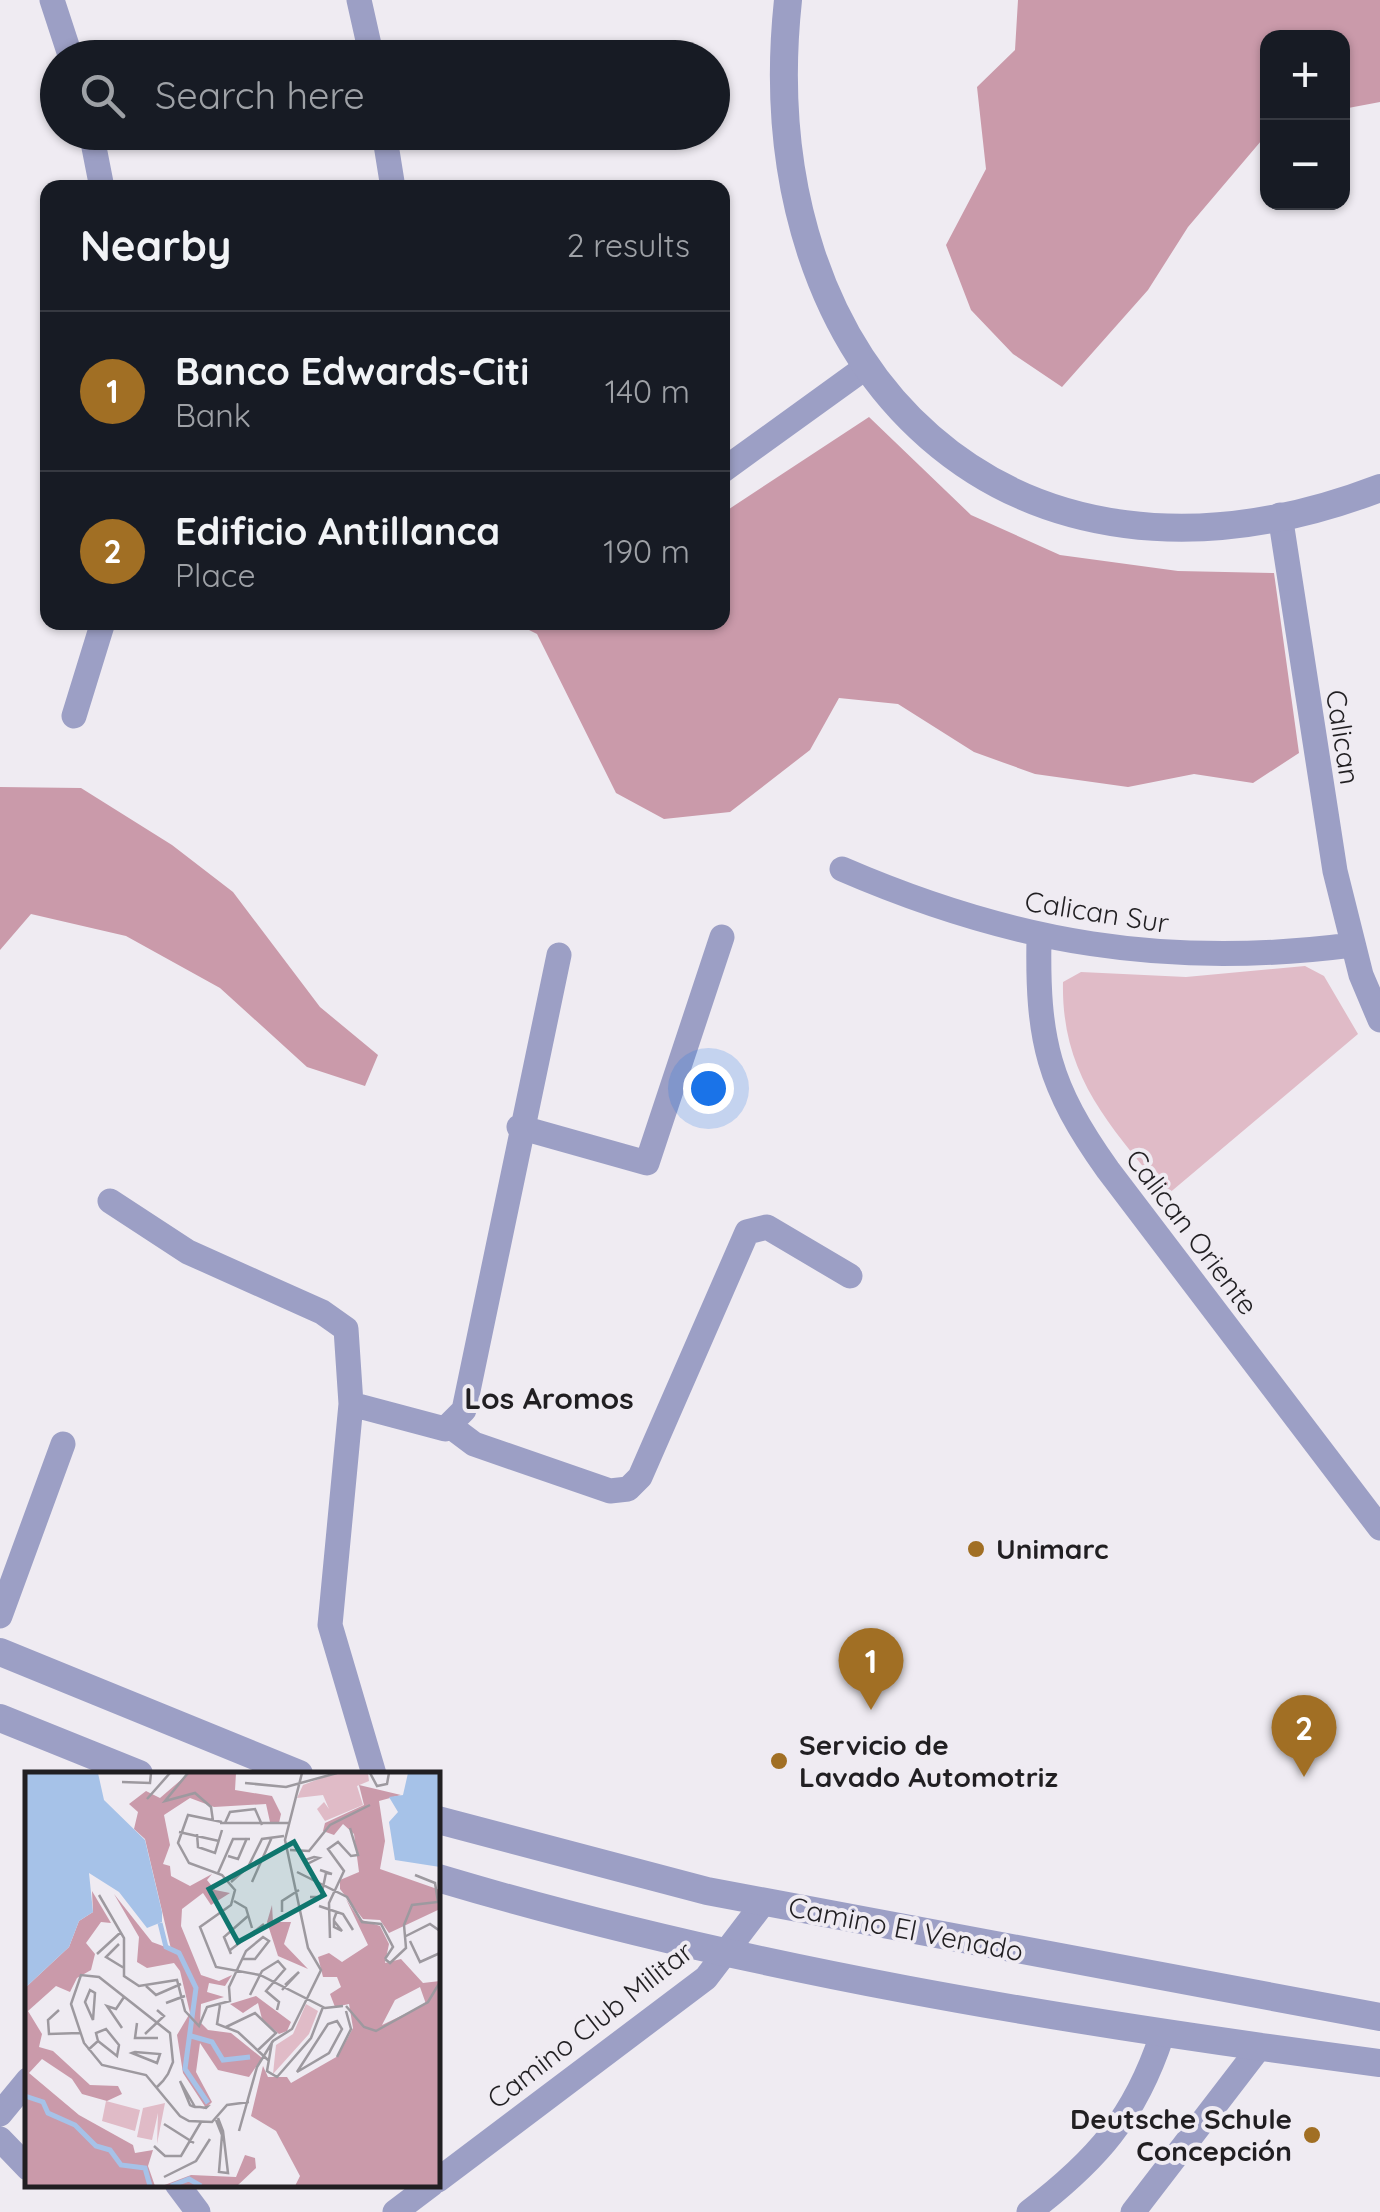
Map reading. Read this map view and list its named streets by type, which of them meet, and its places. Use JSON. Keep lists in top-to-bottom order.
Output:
{
  "streets": {
    "street": [
      "Calican",
      "Calican Sur",
      "Calican Oriente",
      "Camino El Venado",
      "Camino Club Militar"
    ]
  },
  "crossings": [
    ["Calican", "Calican Sur"],
    ["Calican Sur", "Calican Oriente"],
    ["Camino El Venado", "Camino Club Militar"]
  ],
  "districts": ["Los Aromos"],
  "places": ["Unimarc", "Servicio de Lavado Automotriz", "Deutsche Schule Concepción"],
  "page": {
    "map_buttons": ["+", "−"],
    "search": "Search here",
    "heading": ["Nearby", "2 results"],
    "list": [
      {
        "mark": "1",
        "name": "Banco Edwards-Citi",
        "note": "Bank",
        "value": "140 m"
      },
      {
        "mark": "2",
        "name": "Edificio Antillanca",
        "note": "Place",
        "value": "190 m"
      }
    ],
    "pins": ["1", "2"]
  }
}
